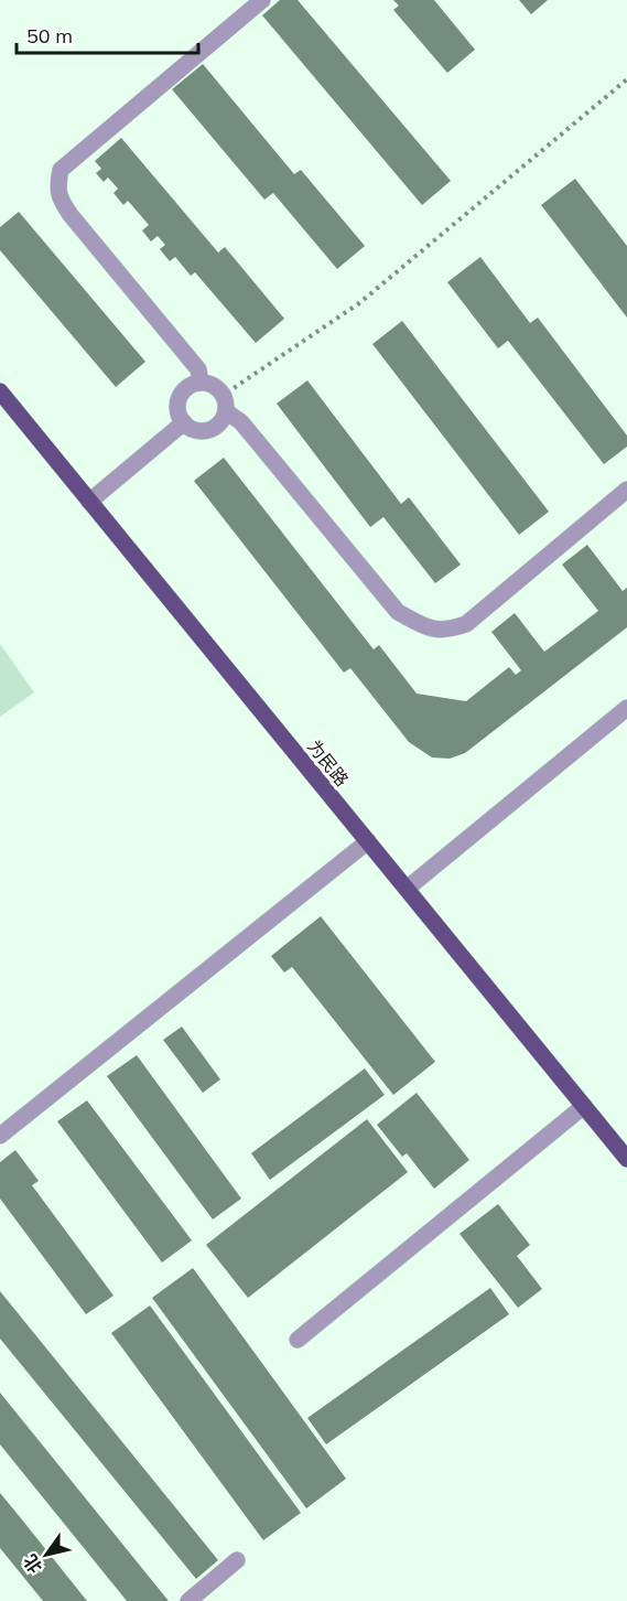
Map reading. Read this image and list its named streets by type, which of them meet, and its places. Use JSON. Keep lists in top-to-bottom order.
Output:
{
  "streets": {
    "main road": ["为民路"]
  },
  "scale_bar": "50 m",
  "north": "bottom left"
}
